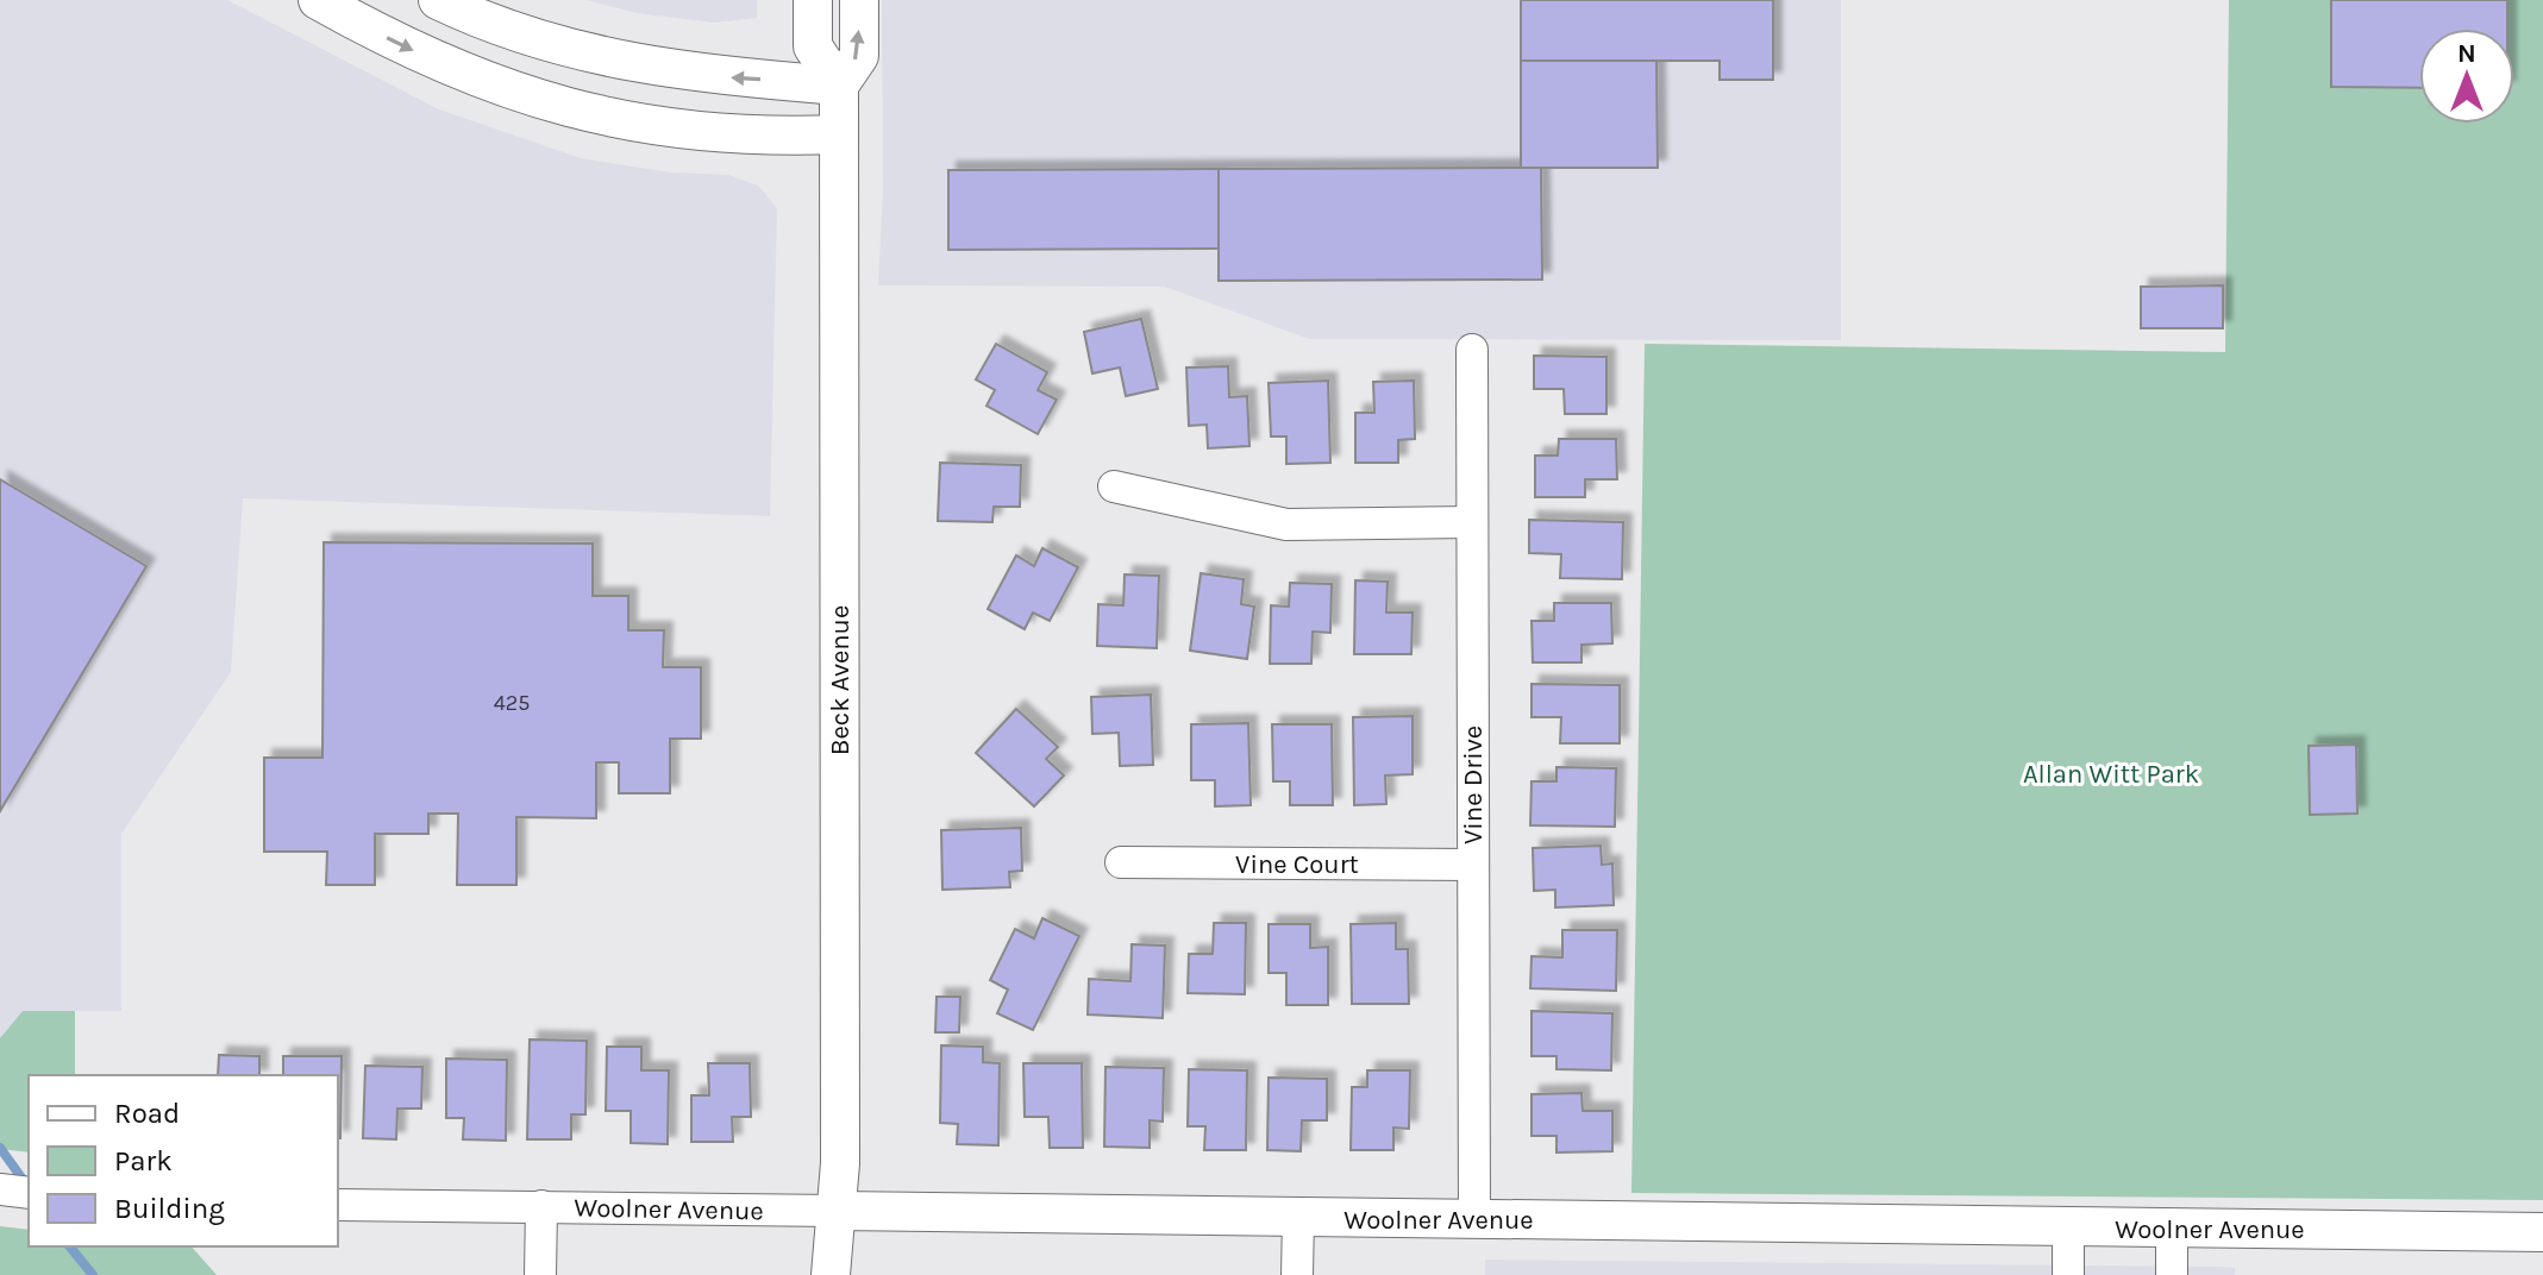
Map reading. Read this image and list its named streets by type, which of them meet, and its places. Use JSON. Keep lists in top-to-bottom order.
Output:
{
  "streets": {
    "street": [
      "Beck Avenue",
      "Vine Drive",
      "Vine Court",
      "Woolner Avenue"
    ]
  },
  "crossings": [
    ["Beck Avenue", "Woolner Avenue"],
    ["Vine Drive", "Vine Court"],
    ["Vine Drive", "Woolner Avenue"]
  ],
  "parks": ["Allan Witt Park"],
  "house_numbers": ["425"],
  "legend": ["Road", "Park", "Building"],
  "north": "top"
}
